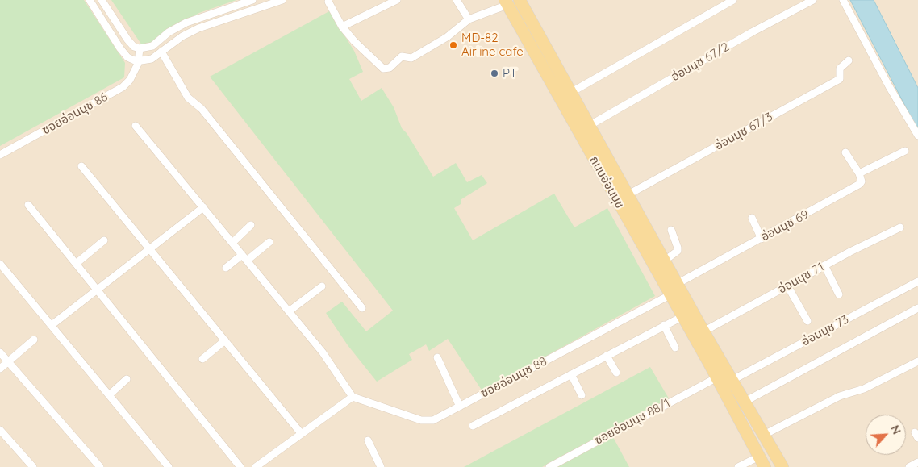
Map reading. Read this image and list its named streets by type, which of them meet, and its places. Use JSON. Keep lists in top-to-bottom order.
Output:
{
  "streets": {
    "main road": ["ถนนอ่อนนุช"],
    "street": [
      "อ่อนนุช 67/2",
      "ซอยอ่อนนุช 86",
      "อ่อนนุช 67/3",
      "อ่อนนุช 69",
      "อ่อนนุช 71",
      "อ่อนนุช 73",
      "ซอยอ่อนนุช 88",
      "ซอยอ่อนนุช 88/1"
    ]
  },
  "crossings": [
    ["อ่อนนุช 67/2", "ถนนอ่อนนุช"],
    ["อ่อนนุช 67/3", "ถนนอ่อนนุช"],
    ["ถนนอ่อนนุช", "อ่อนนุช 69"],
    ["ถนนอ่อนนุช", "อ่อนนุช 71"],
    ["ถนนอ่อนนุช", "อ่อนนุช 73"],
    ["ถนนอ่อนนุช", "ซอยอ่อนนุช 88"],
    ["ถนนอ่อนนุช", "ซอยอ่อนนุช 88/1"]
  ],
  "places": ["MD-82 Airline cafe", "PT"],
  "north": "top right"
}
